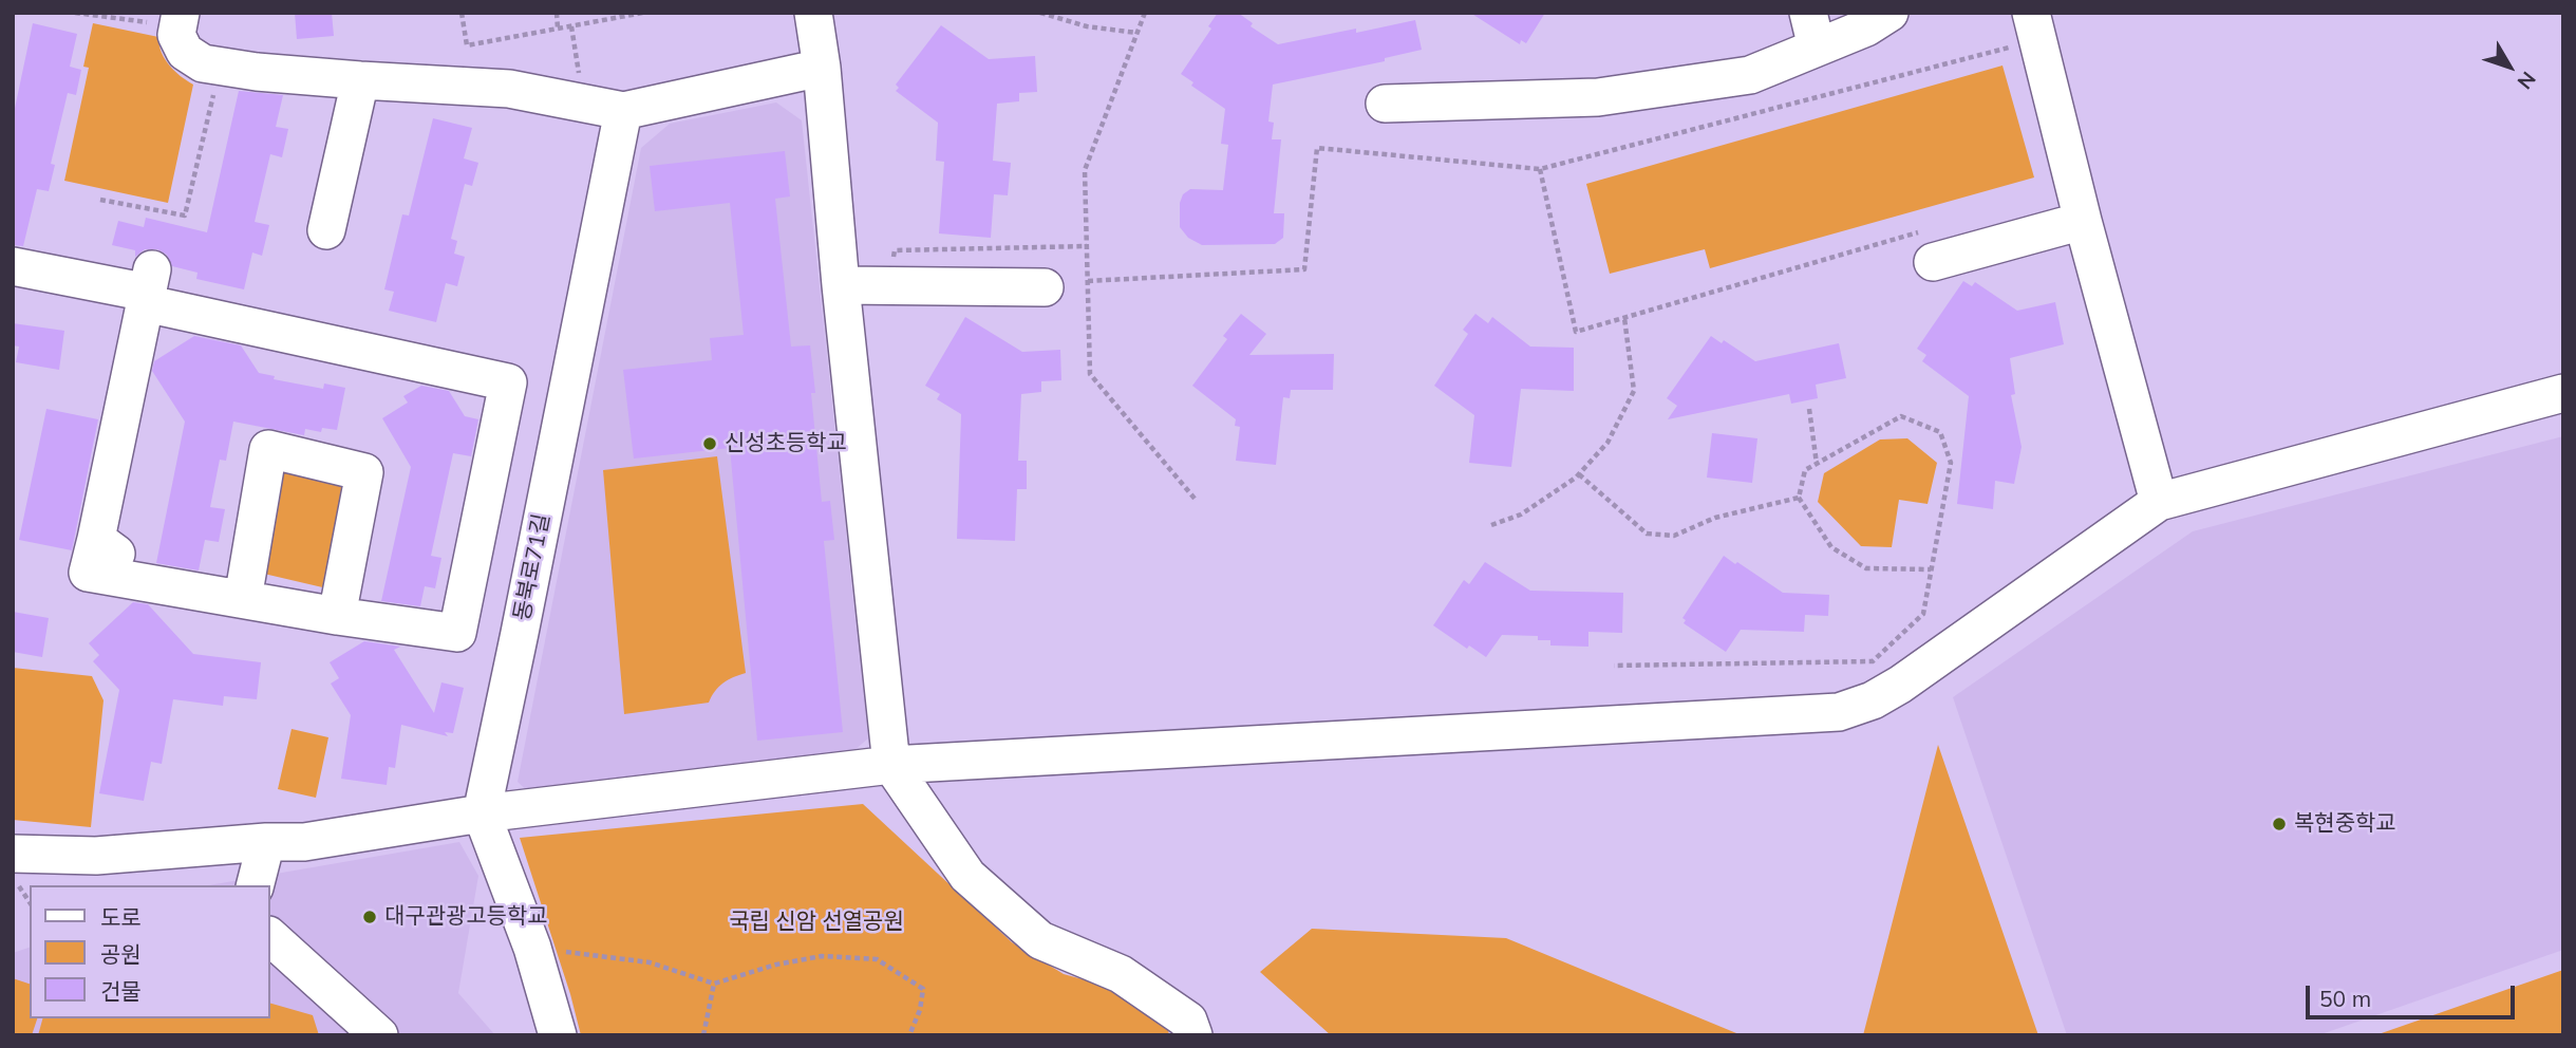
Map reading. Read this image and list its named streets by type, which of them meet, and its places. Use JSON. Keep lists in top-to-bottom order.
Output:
{
  "streets": {
    "street": ["동북로71길"]
  },
  "parks": ["국립 신암 선열공원"],
  "places": ["신성초등학교", "복현중학교", "대구관광고등학교"],
  "legend": ["도로", "공원", "건물"],
  "scale_bar": "50 m",
  "north": "bottom right"
}
